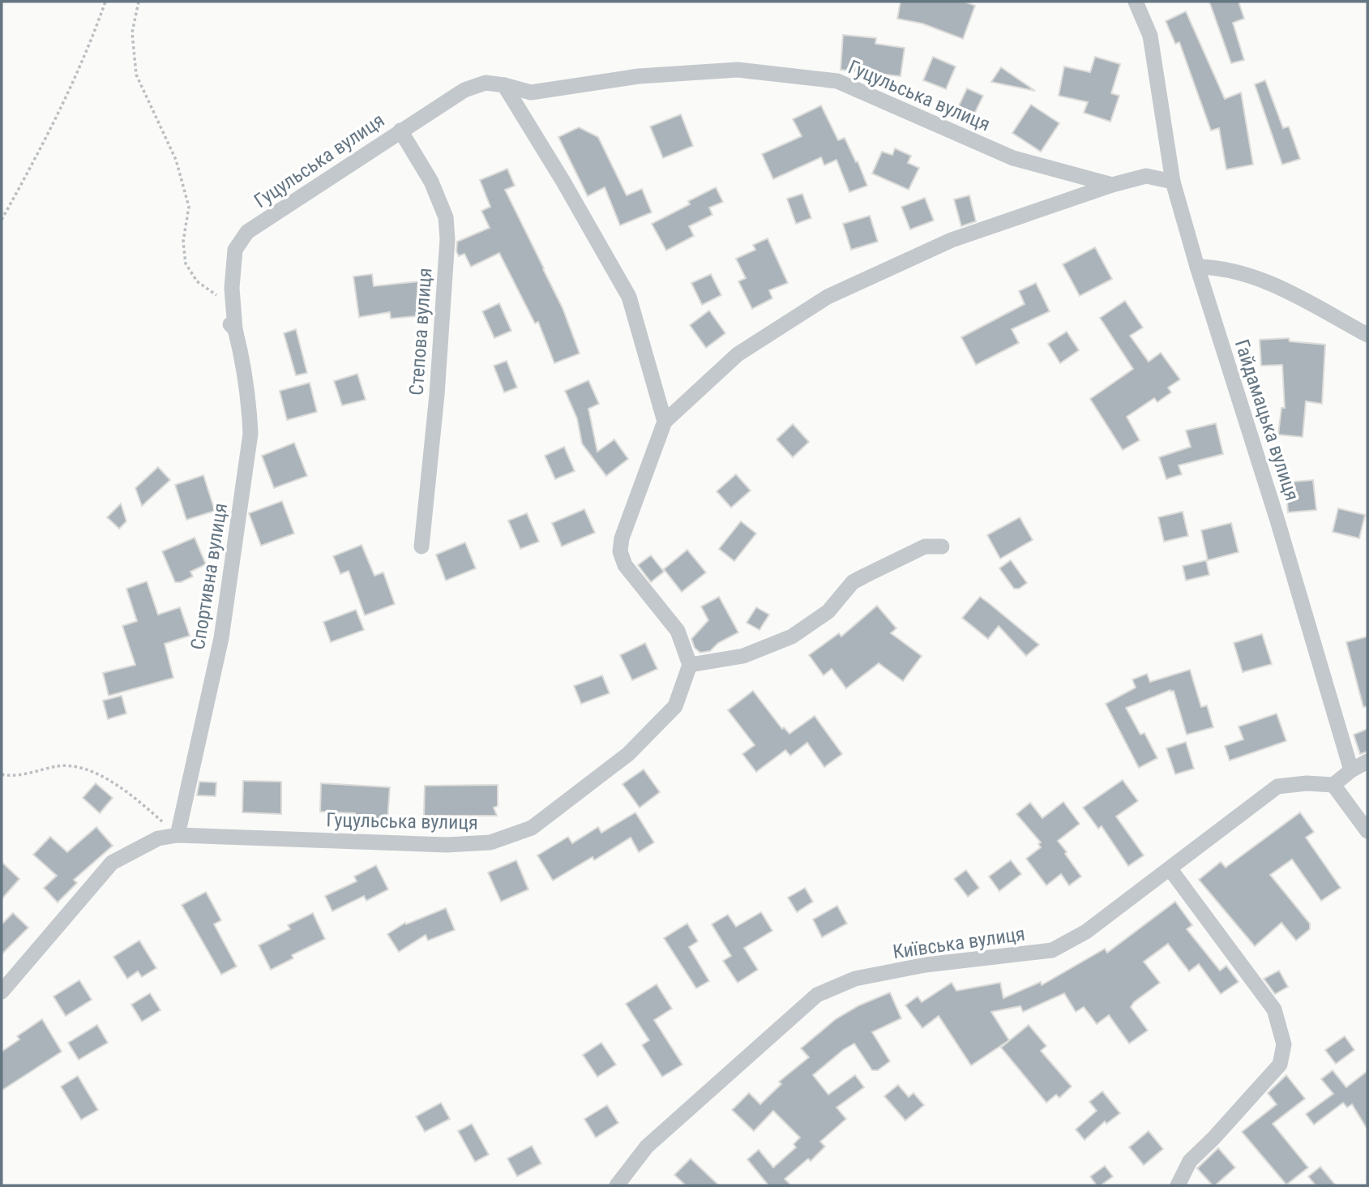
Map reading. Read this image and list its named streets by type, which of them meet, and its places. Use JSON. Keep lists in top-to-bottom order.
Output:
{
  "streets": {
    "street": [
      "Гуцульська вулиця",
      "Степова вулиця",
      "Гайдамацька вулиця",
      "Спортивна вулиця",
      "Київська вулиця"
    ]
  },
  "crossings": [
    ["Гуцульська вулиця", "Степова вулиця"],
    ["Гуцульська вулиця", "Гайдамацька вулиця"],
    ["Гуцульська вулиця", "Спортивна вулиця"]
  ]
}
